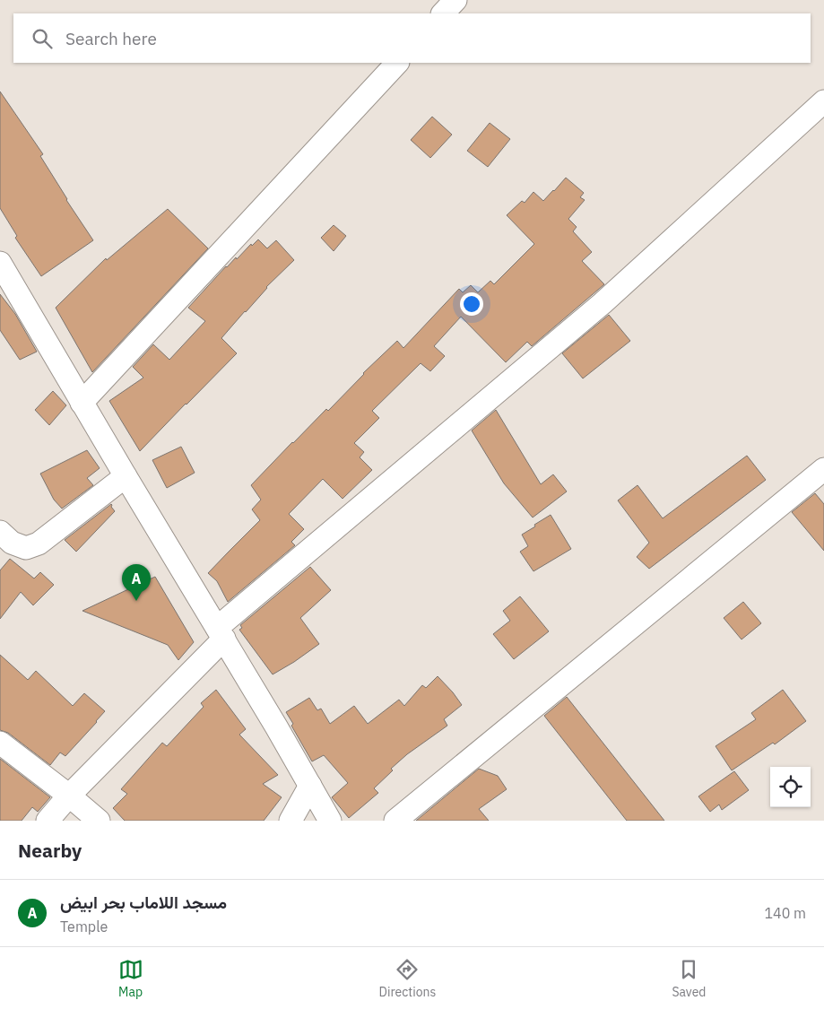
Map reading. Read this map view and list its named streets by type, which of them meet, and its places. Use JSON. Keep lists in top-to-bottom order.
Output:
{
  "page": {
    "search": "Search here",
    "pins": "A",
    "heading": "Nearby",
    "list": [
      {
        "mark": "A",
        "name": "مسجد اللاماب بحر ابيض",
        "note": "Temple",
        "value": "140 m"
      }
    ],
    "nav": ["Map", "Directions", "Saved"]
  }
}
